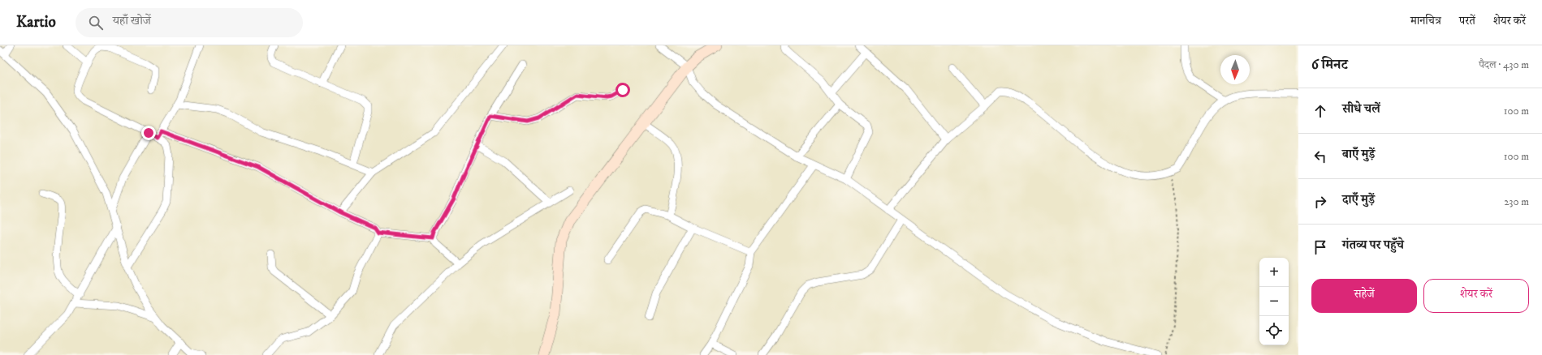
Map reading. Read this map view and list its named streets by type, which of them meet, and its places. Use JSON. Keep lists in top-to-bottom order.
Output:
{
  "north": "bottom",
  "page": {
    "header": "Kartio",
    "search": "यहाँ खोजें",
    "nav": ["मानचित्र", "परतें", "शेयर करें"],
    "heading": ["6 मिनट", "पैदल · 430 m"],
    "list": [
      ["सीधे चलें", "100 m"],
      ["बाएँ मुड़ें", "100 m"],
      ["दाएँ मुड़ें", "230 m"],
      "गंतव्य पर पहुँचे"
    ],
    "map_buttons": ["+", "−"],
    "buttons": ["सहेजें", "शेयर करें"]
  }
}
